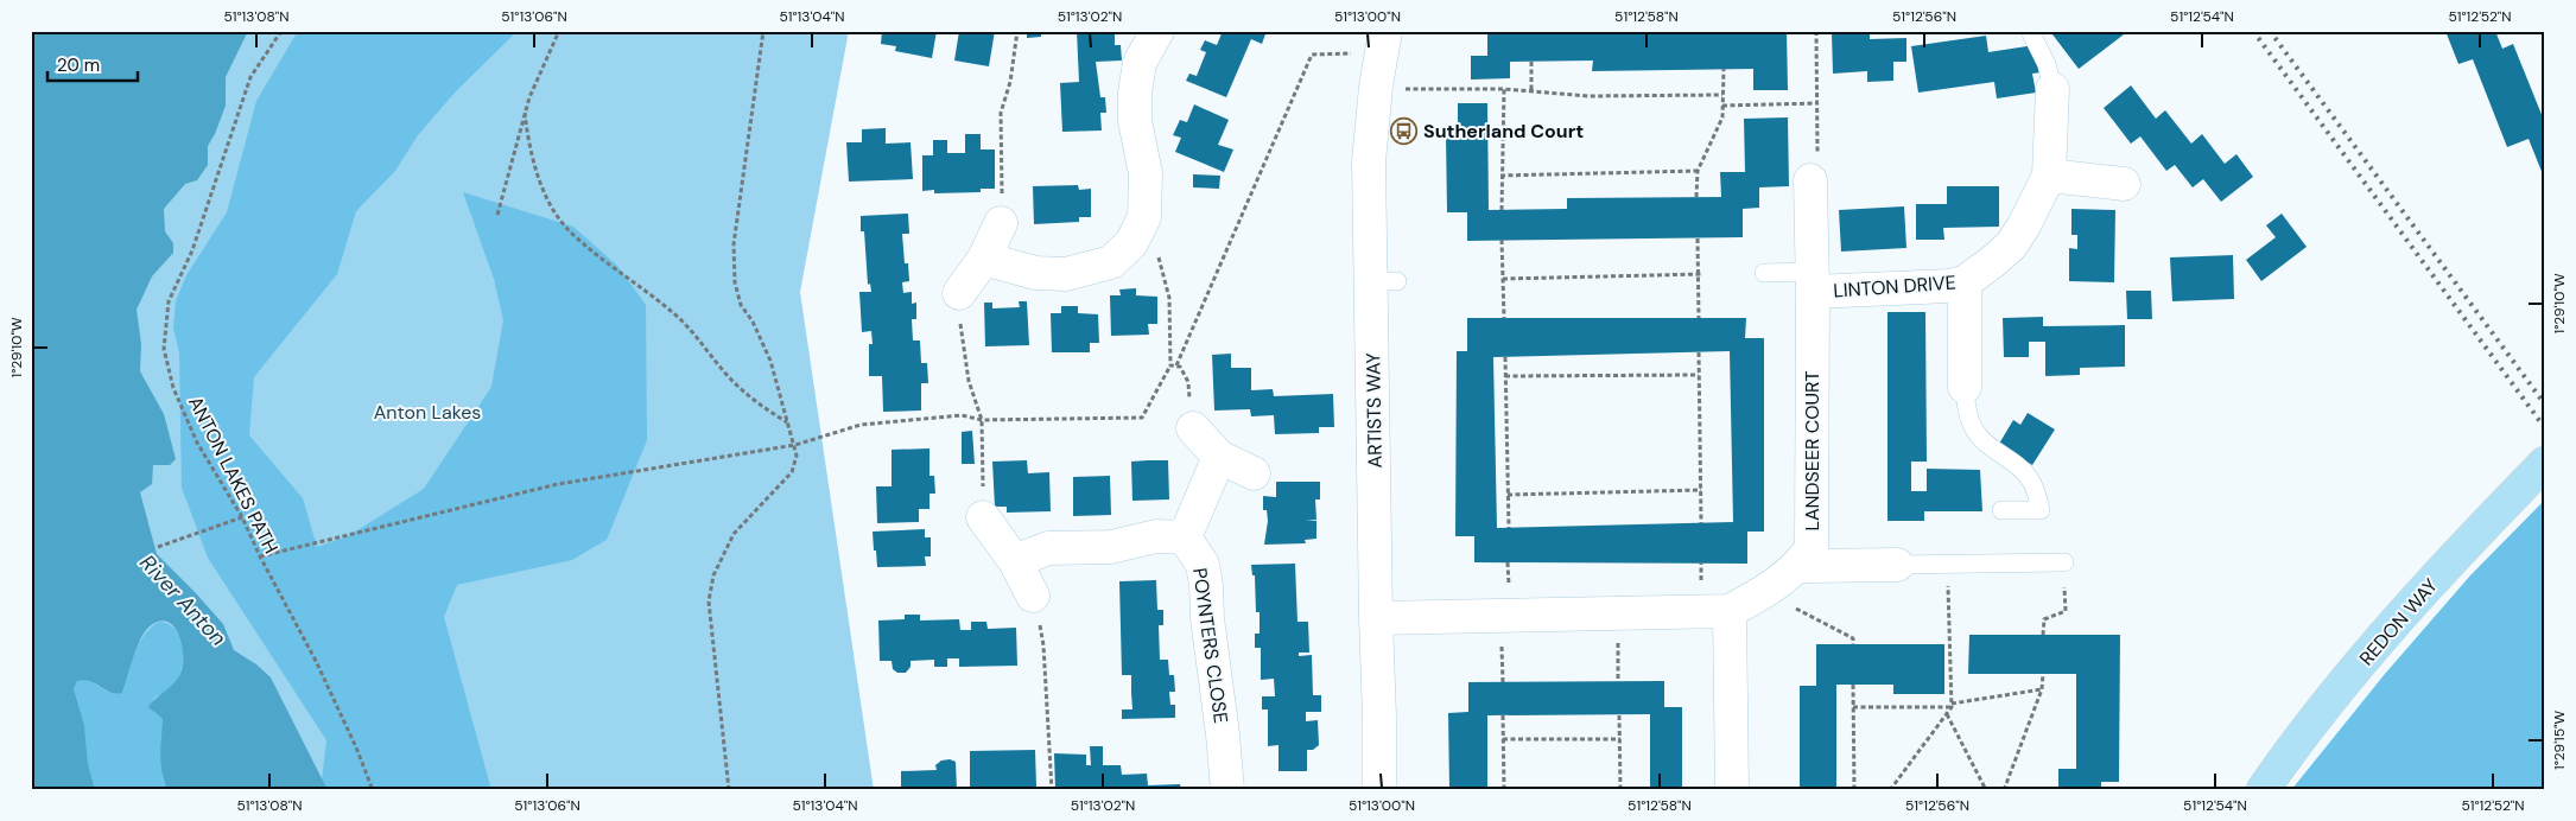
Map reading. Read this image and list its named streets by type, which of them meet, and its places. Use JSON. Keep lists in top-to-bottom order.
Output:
{
  "streets": {
    "main road": ["REDON WAY"],
    "street": [
      "LINTON DRIVE",
      "ARTISTS WAY",
      "LANDSEER COURT",
      "POYNTERS CLOSE"
    ],
    "path": ["ANTON LAKES PATH"]
  },
  "crossings": [
    ["LINTON DRIVE", "LANDSEER COURT"]
  ],
  "water": ["River Anton"],
  "parks": ["Anton Lakes"],
  "places": {
    "bus stop": ["Sutherland Court"]
  },
  "scale_bar": "20 m",
  "coordinates": [
    "51°13'08\"N",
    "51°13'06\"N",
    "51°13'04\"N",
    "51°13'02\"N",
    "51°13'00\"N",
    "51°12'58\"N",
    "51°12'56\"N",
    "51°12'54\"N",
    "51°12'52\"N",
    "1°29'10\"W",
    "1°29'15\"W"
  ]
}
